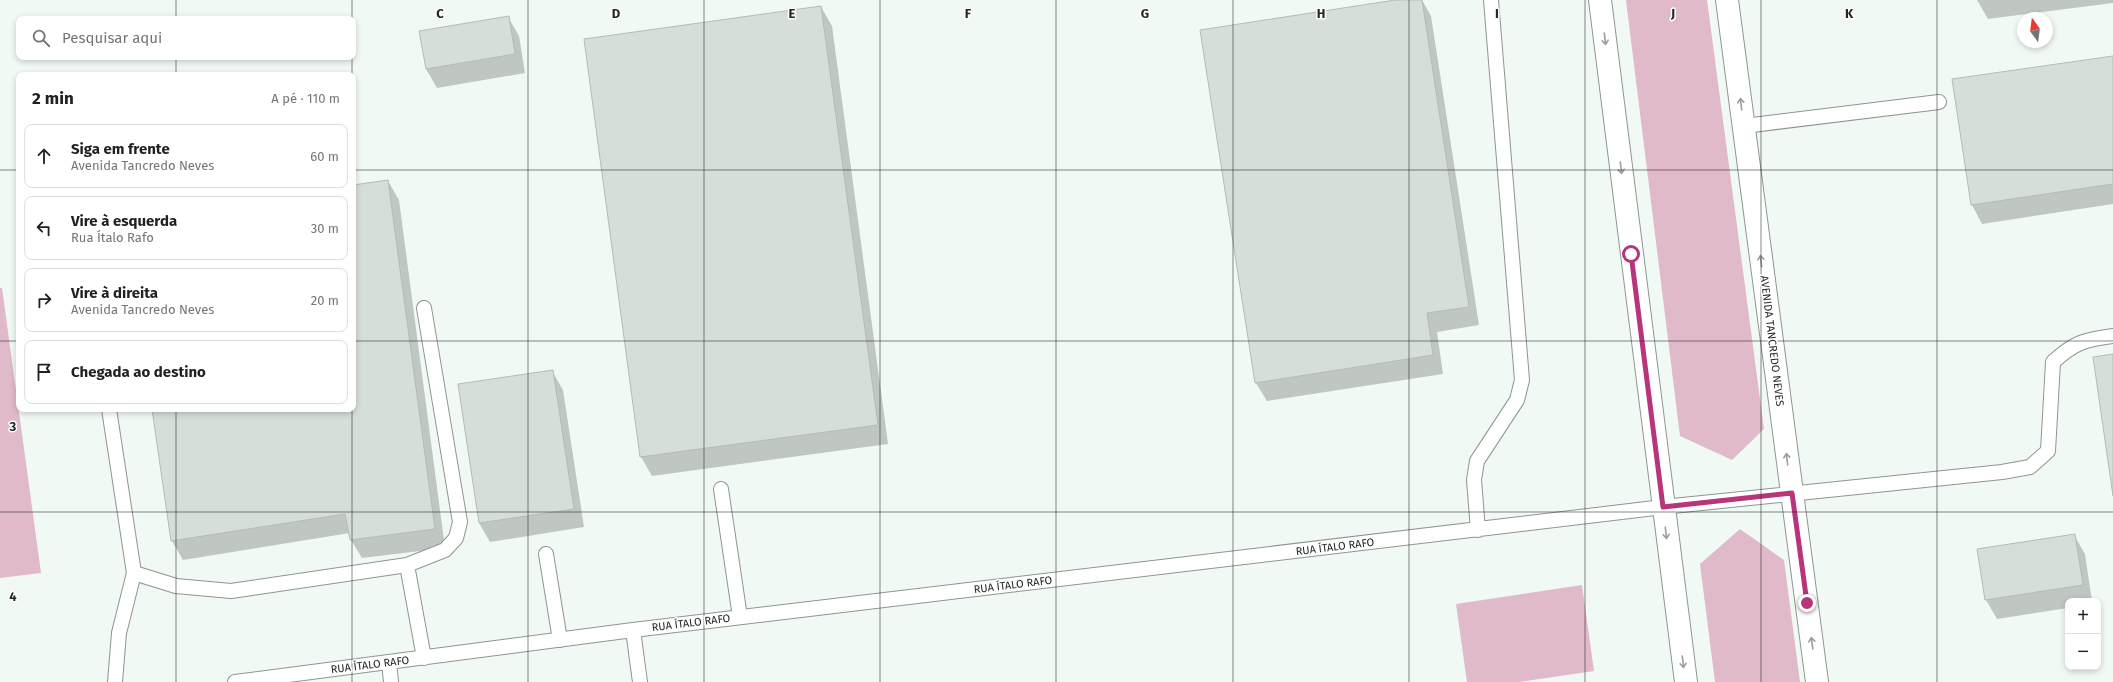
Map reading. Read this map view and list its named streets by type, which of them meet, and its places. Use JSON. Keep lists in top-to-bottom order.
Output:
{
  "streets": {
    "main road": ["AVENIDA TANCREDO NEVES"],
    "lane": ["RUA ÍTALO RAFO"]
  },
  "crossings": [
    ["AVENIDA TANCREDO NEVES", "RUA ÍTALO RAFO"]
  ],
  "north": "top",
  "page": {
    "search": "Pesquisar aqui",
    "heading": ["2 min", "A pé · 110 m"],
    "list": [
      ["Siga em frente", "Avenida Tancredo Neves", "60 m"],
      ["Vire à esquerda", "Rua Ítalo Rafo", "30 m"],
      ["Vire à direita", "Avenida Tancredo Neves", "20 m"],
      "Chegada ao destino"
    ],
    "map_buttons": ["+", "−"]
  },
  "grid": {
    "columns": [
      "C",
      "D",
      "E",
      "F",
      "G",
      "H",
      "I",
      "J",
      "K"
    ],
    "rows": ["3", "4"]
  }
}
